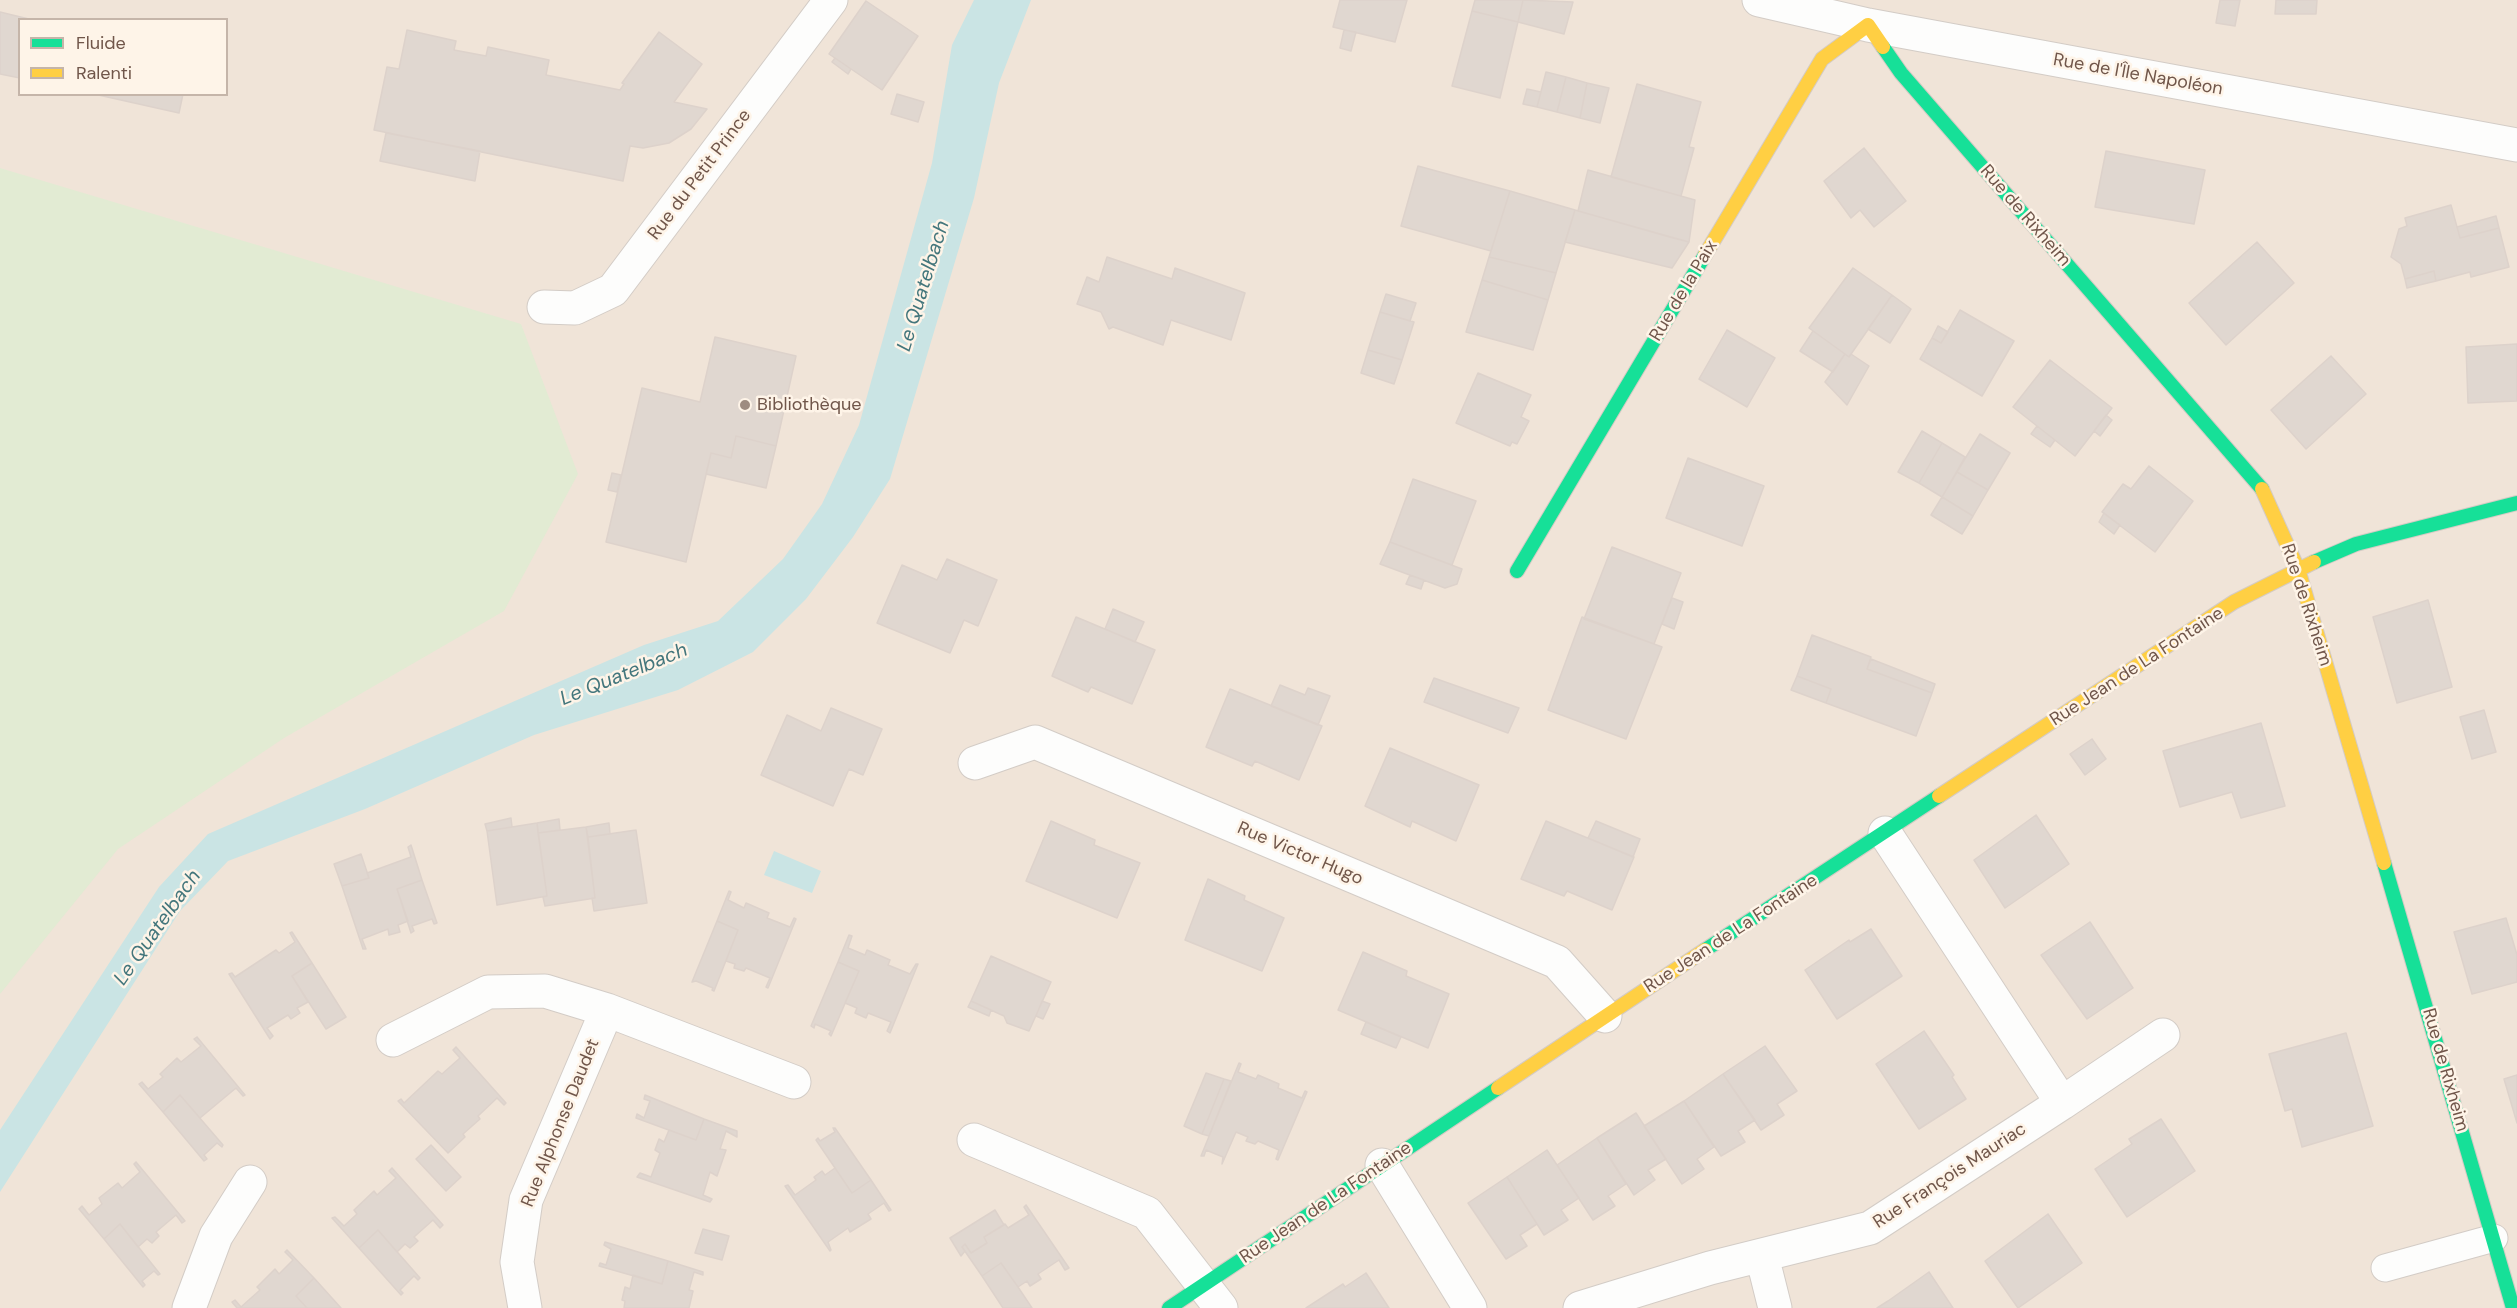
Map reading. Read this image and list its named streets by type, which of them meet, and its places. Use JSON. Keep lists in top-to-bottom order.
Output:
{
  "streets": {
    "street": [
      "Rue de l'Île Napoléon",
      "Rue du Petit Prince",
      "Rue de Rixheim",
      "Rue de la Paix",
      "Rue Jean de La Fontaine",
      "Rue Victor Hugo",
      "Rue Alphonse Daudet",
      "Rue François Mauriac"
    ]
  },
  "crossings": [
    ["Rue de l'Île Napoléon", "Rue de Rixheim"],
    ["Rue de l'Île Napoléon", "Rue de la Paix"],
    ["Rue de Rixheim", "Rue de la Paix"],
    ["Rue de Rixheim", "Rue Jean de La Fontaine"],
    ["Rue Jean de La Fontaine", "Rue Victor Hugo"]
  ],
  "water": ["Le Quatelbach"],
  "places": ["Bibliothèque"],
  "legend": ["Fluide", "Ralenti"]
}
